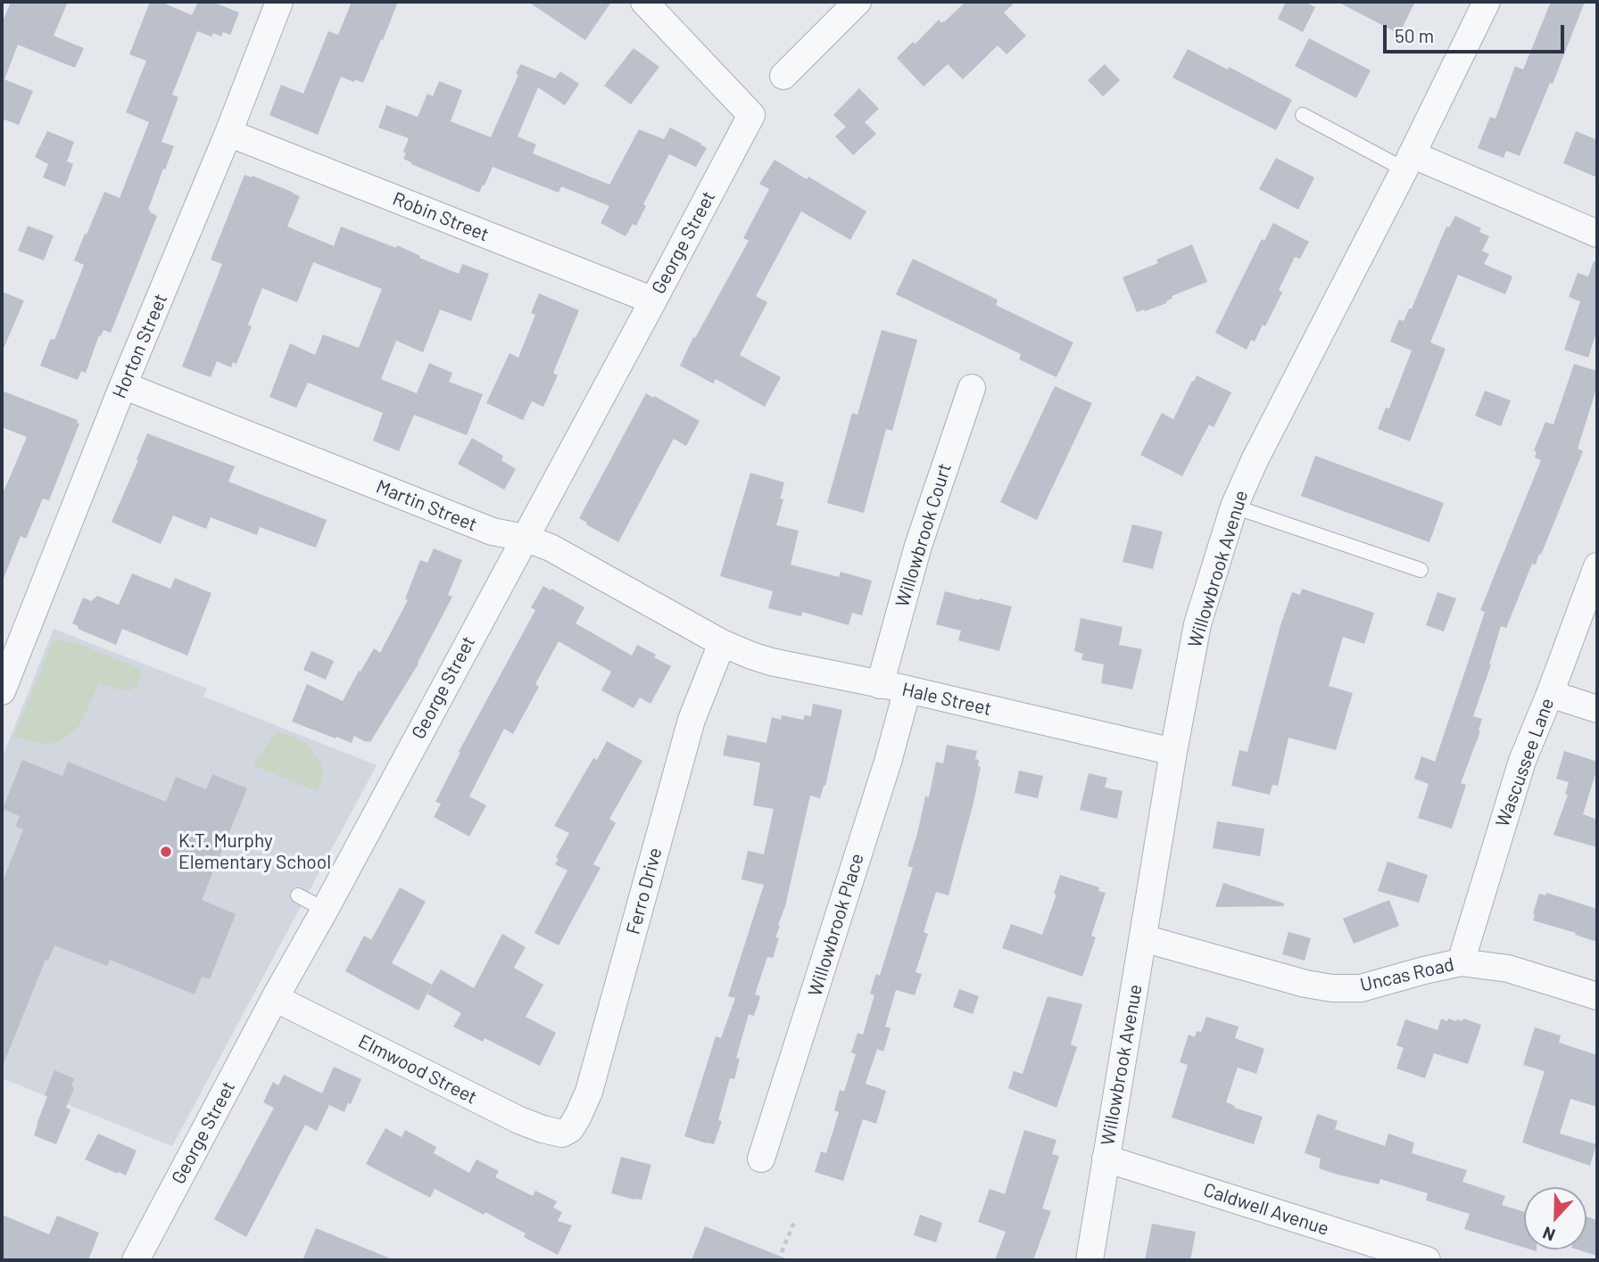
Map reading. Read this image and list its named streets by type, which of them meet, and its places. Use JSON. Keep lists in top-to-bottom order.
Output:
{
  "streets": {
    "street": [
      "Robin Street",
      "George Street",
      "Horton Street",
      "Martin Street",
      "Willowbrook Court",
      "Willowbrook Avenue",
      "Hale Street",
      "Wascussee Lane",
      "Ferro Drive",
      "Willowbrook Place",
      "Uncas Road",
      "Elmwood Street",
      "Caldwell Avenue"
    ]
  },
  "crossings": [
    ["Robin Street", "George Street"],
    ["Robin Street", "Horton Street"],
    ["George Street", "Martin Street"],
    ["George Street", "Elmwood Street"],
    ["Horton Street", "Martin Street"],
    ["Martin Street", "Hale Street"],
    ["Martin Street", "Ferro Drive"],
    ["Willowbrook Court", "Hale Street"],
    ["Willowbrook Avenue", "Hale Street"],
    ["Willowbrook Avenue", "Uncas Road"],
    ["Willowbrook Avenue", "Caldwell Avenue"],
    ["Hale Street", "Ferro Drive"],
    ["Hale Street", "Willowbrook Place"],
    ["Wascussee Lane", "Uncas Road"],
    ["Ferro Drive", "Elmwood Street"]
  ],
  "places": ["K.T. Murphy Elementary School"],
  "scale_bar": "50 m",
  "north": "bottom"
}
